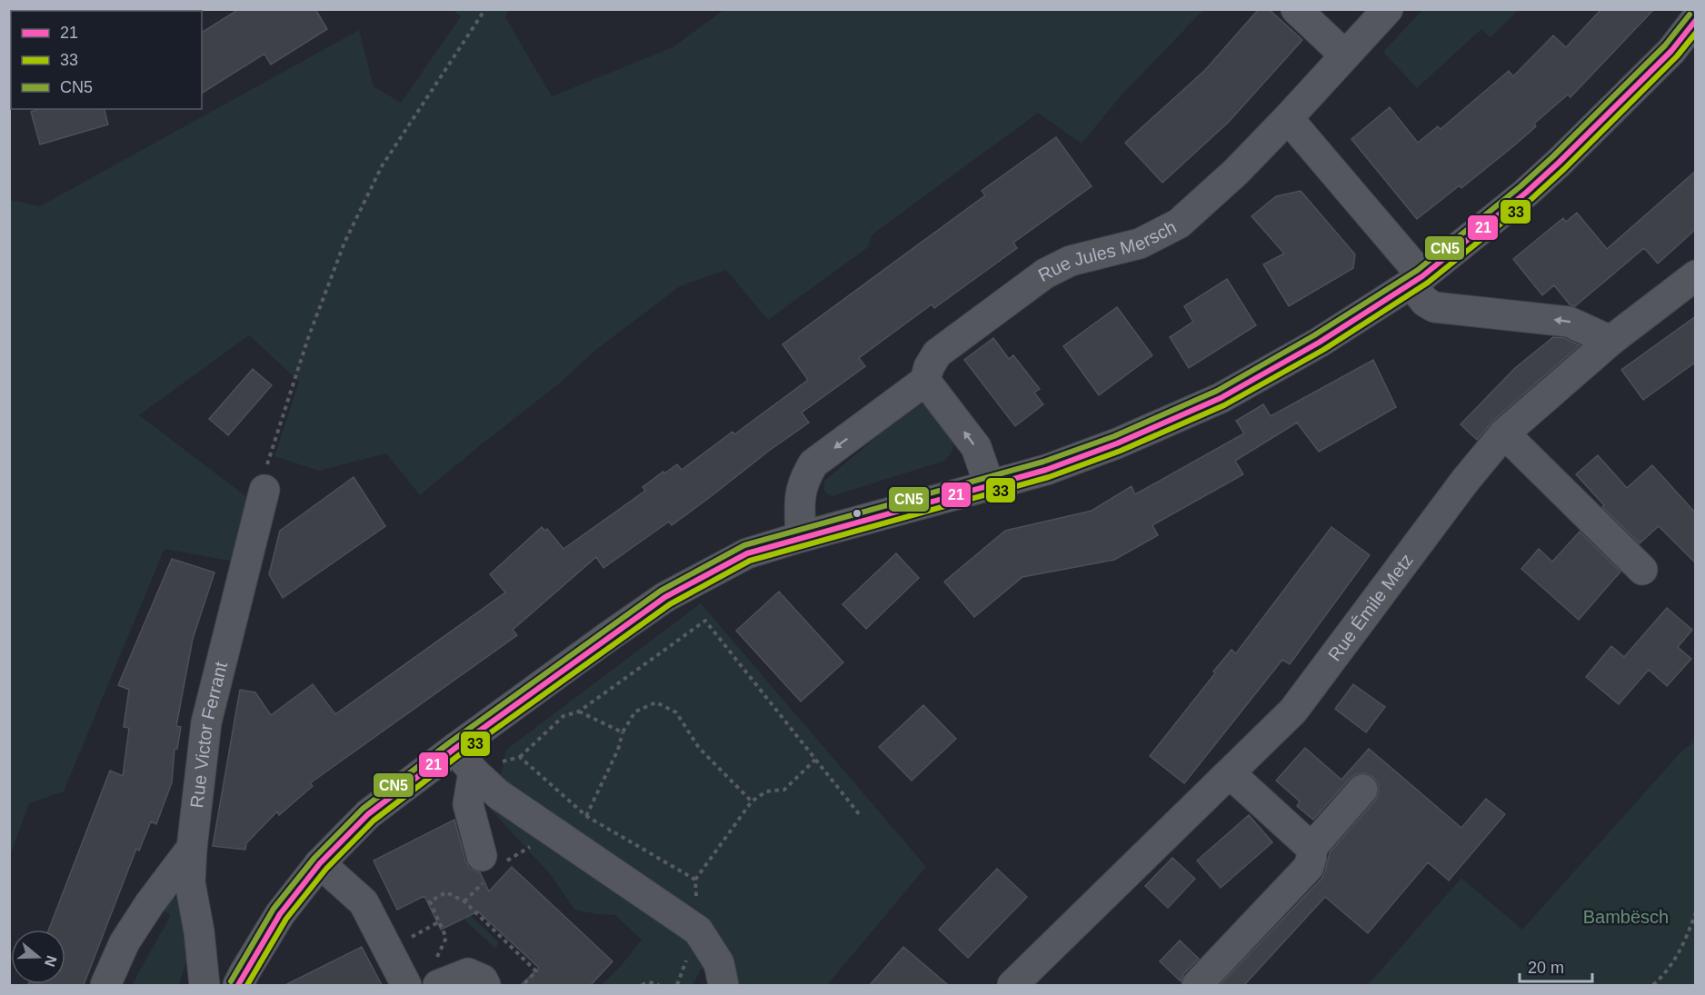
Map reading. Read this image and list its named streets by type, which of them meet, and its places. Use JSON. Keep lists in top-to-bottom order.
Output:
{
  "streets": {
    "street": ["Rue Jules Mersch", "Rue Émile Metz", "Rue Victor Ferrant"]
  },
  "parks": ["Bambësch"],
  "lines": ["transit line CN5", "transit line 21", "transit line 33"],
  "legend": ["21", "33", "CN5"],
  "scale_bar": "20 m",
  "north": "right"
}
